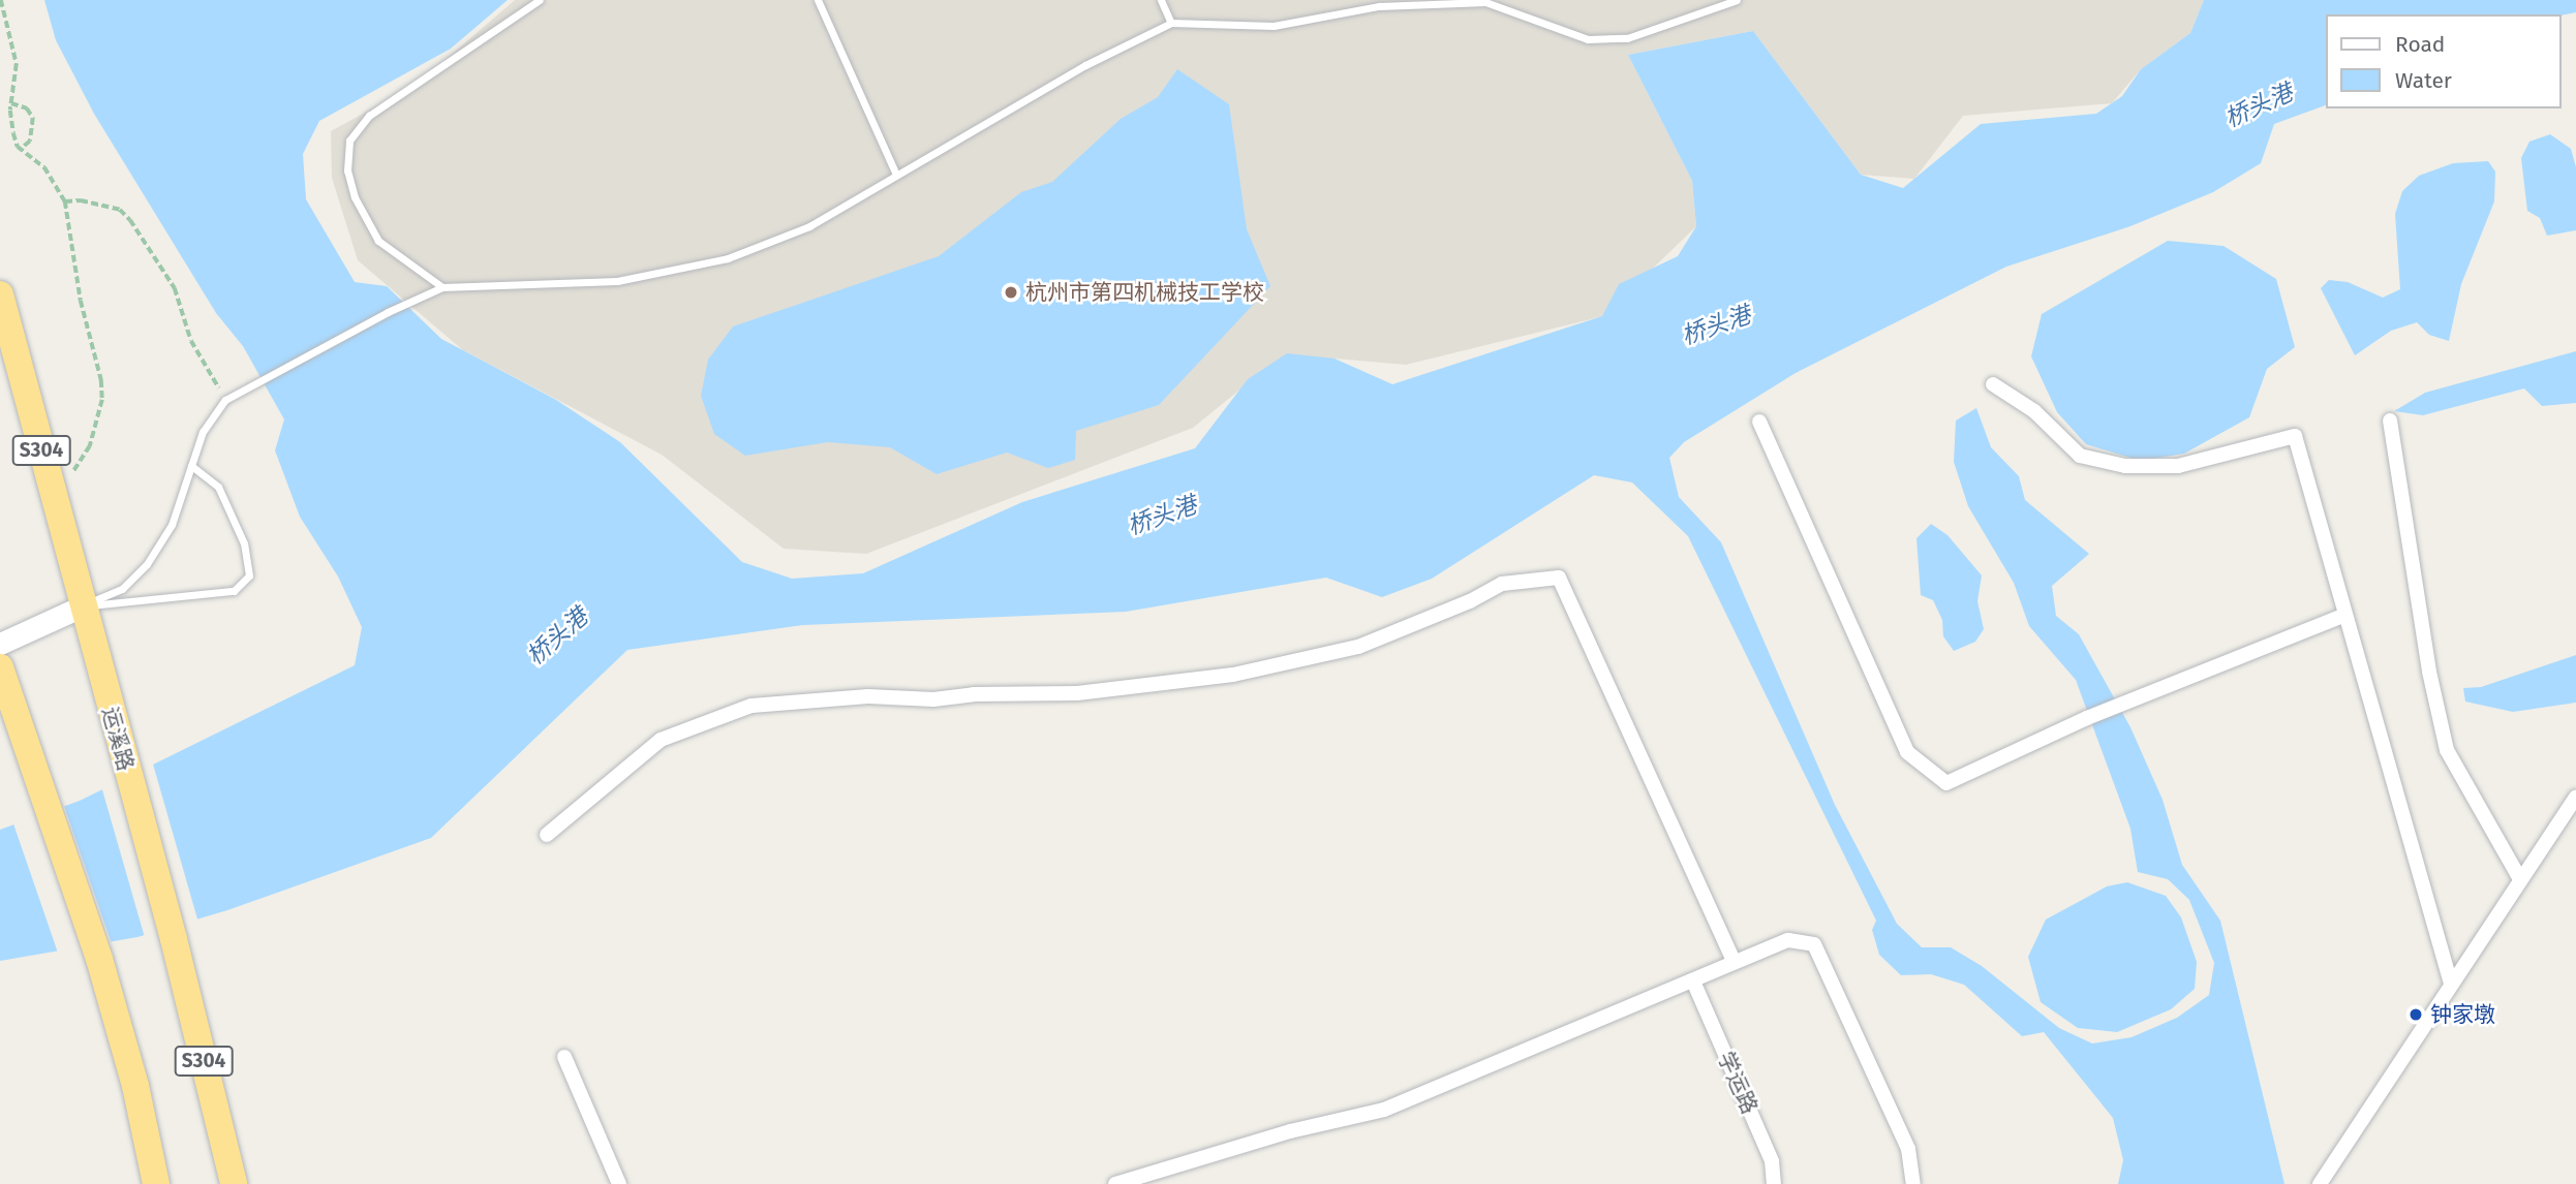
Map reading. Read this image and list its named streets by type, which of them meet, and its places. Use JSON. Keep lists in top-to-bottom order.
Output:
{
  "streets": {
    "highway": ["S304", "运溪路"],
    "street": ["学运路"]
  },
  "water": ["桥头港"],
  "places": ["杭州市第四机械技工学校", "钟家墩"],
  "legend": ["Road", "Water"]
}
